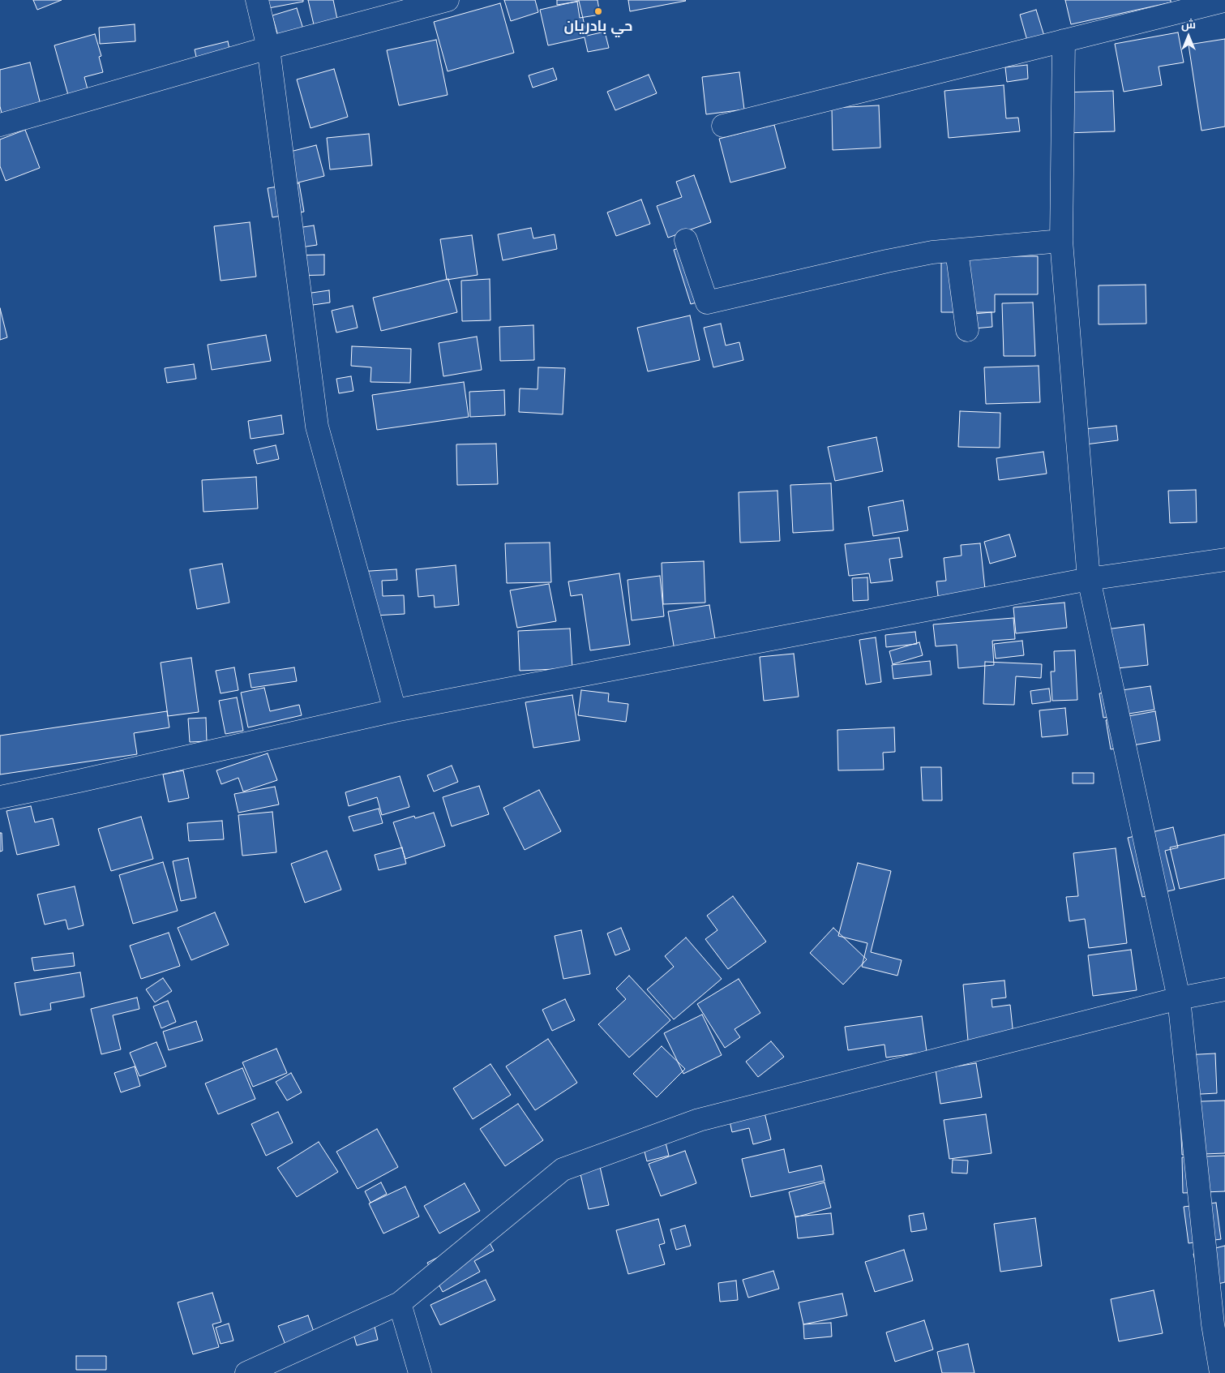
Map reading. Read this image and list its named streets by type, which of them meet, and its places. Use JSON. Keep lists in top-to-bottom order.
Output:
{
  "places": ["حي بادريان"],
  "north": "top"
}
